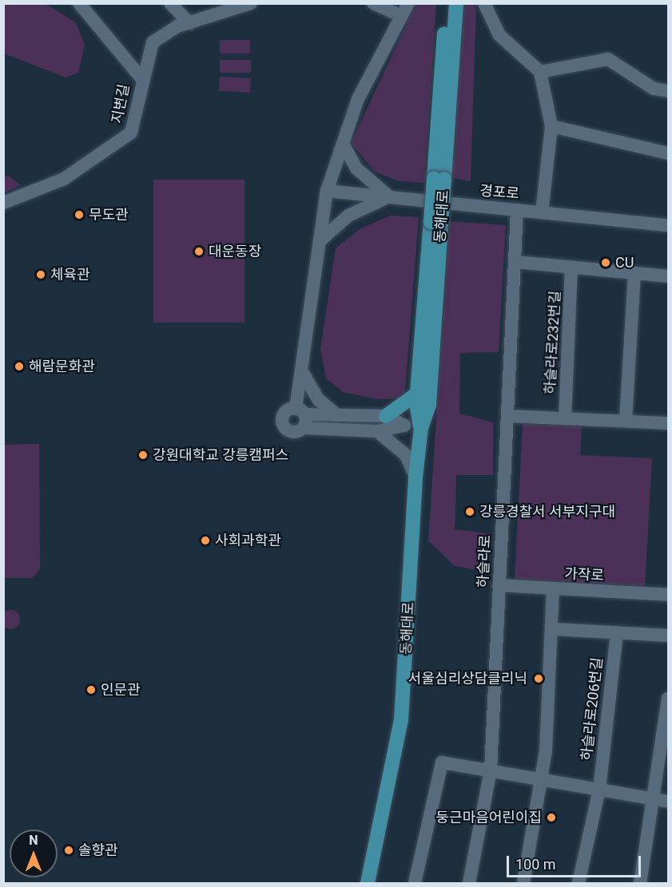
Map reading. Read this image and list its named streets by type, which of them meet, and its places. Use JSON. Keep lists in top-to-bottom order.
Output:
{
  "streets": {
    "main road": ["동해대로"],
    "street": [
      "지변길",
      "경포로",
      "하슬라로232번길",
      "하슬라로",
      "가작로",
      "하슬라로206번길"
    ]
  },
  "crossings": [
    ["경포로", "하슬라로"],
    ["하슬라로", "가작로"]
  ],
  "places": [
    "무도관",
    "대운동장",
    "CU",
    "체육관",
    "해람문화관",
    "강원대학교 강릉캠퍼스",
    "강릉경찰서 서부지구대",
    "사회과학관",
    "서울심리상담클리닉",
    "인문관",
    "둥근마음어린이집",
    "솔향관"
  ],
  "scale_bar": "100 m",
  "north": "top"
}
